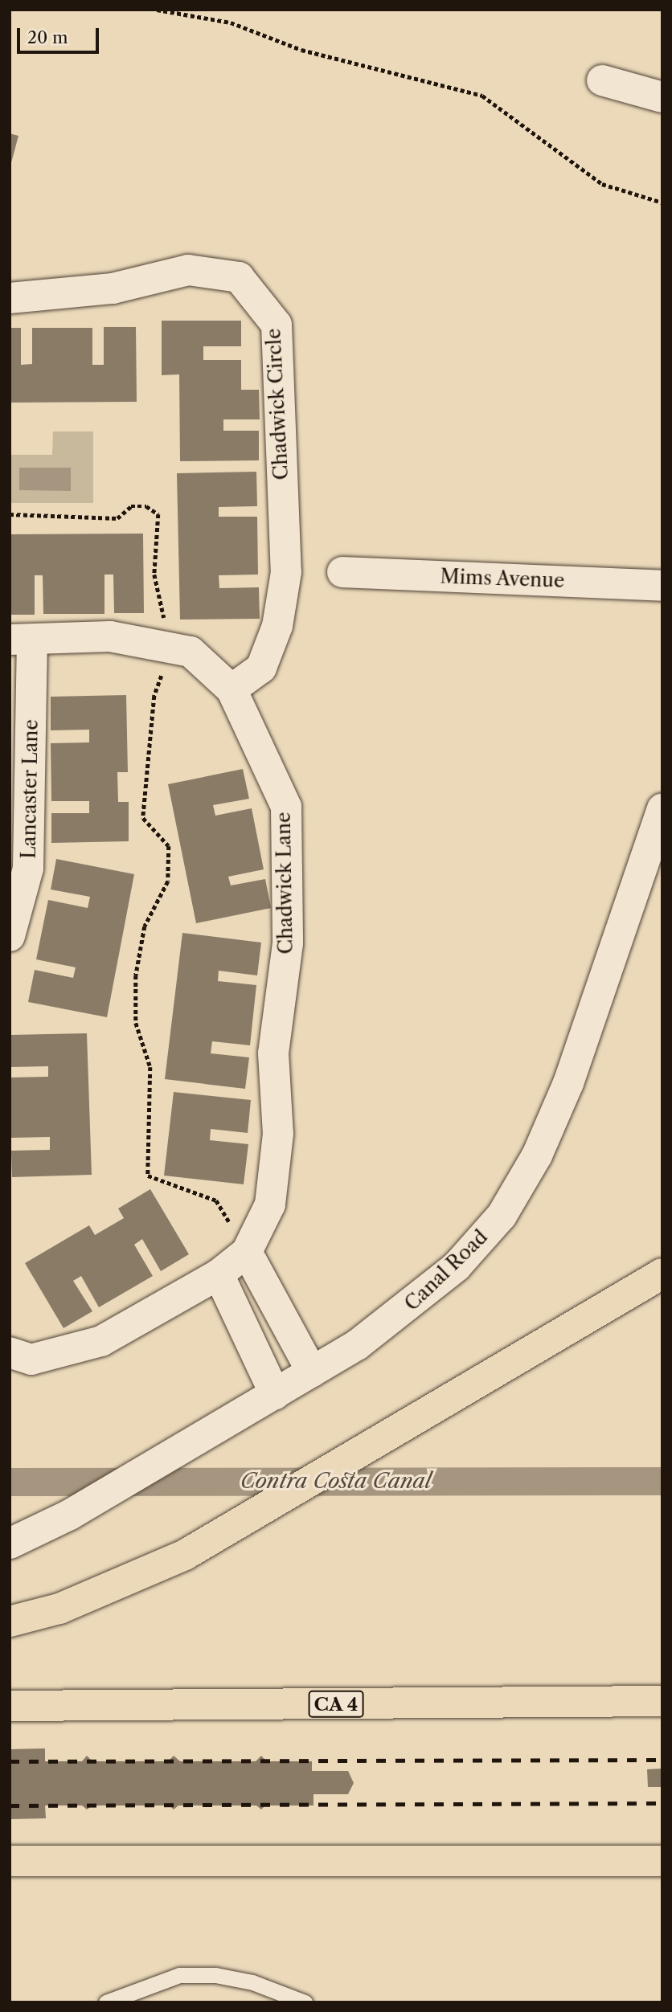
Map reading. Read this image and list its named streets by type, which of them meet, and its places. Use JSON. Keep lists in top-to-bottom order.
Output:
{
  "streets": {
    "highway": ["CA 4"],
    "street": [
      "Chadwick Circle",
      "Mims Avenue",
      "Lancaster Lane",
      "Chadwick Lane",
      "Canal Road"
    ]
  },
  "crossings": [
    ["Chadwick Circle", "Chadwick Lane"],
    ["Lancaster Lane", "Chadwick Lane"]
  ],
  "water": ["Contra Costa Canal"],
  "scale_bar": "20 m"
}
